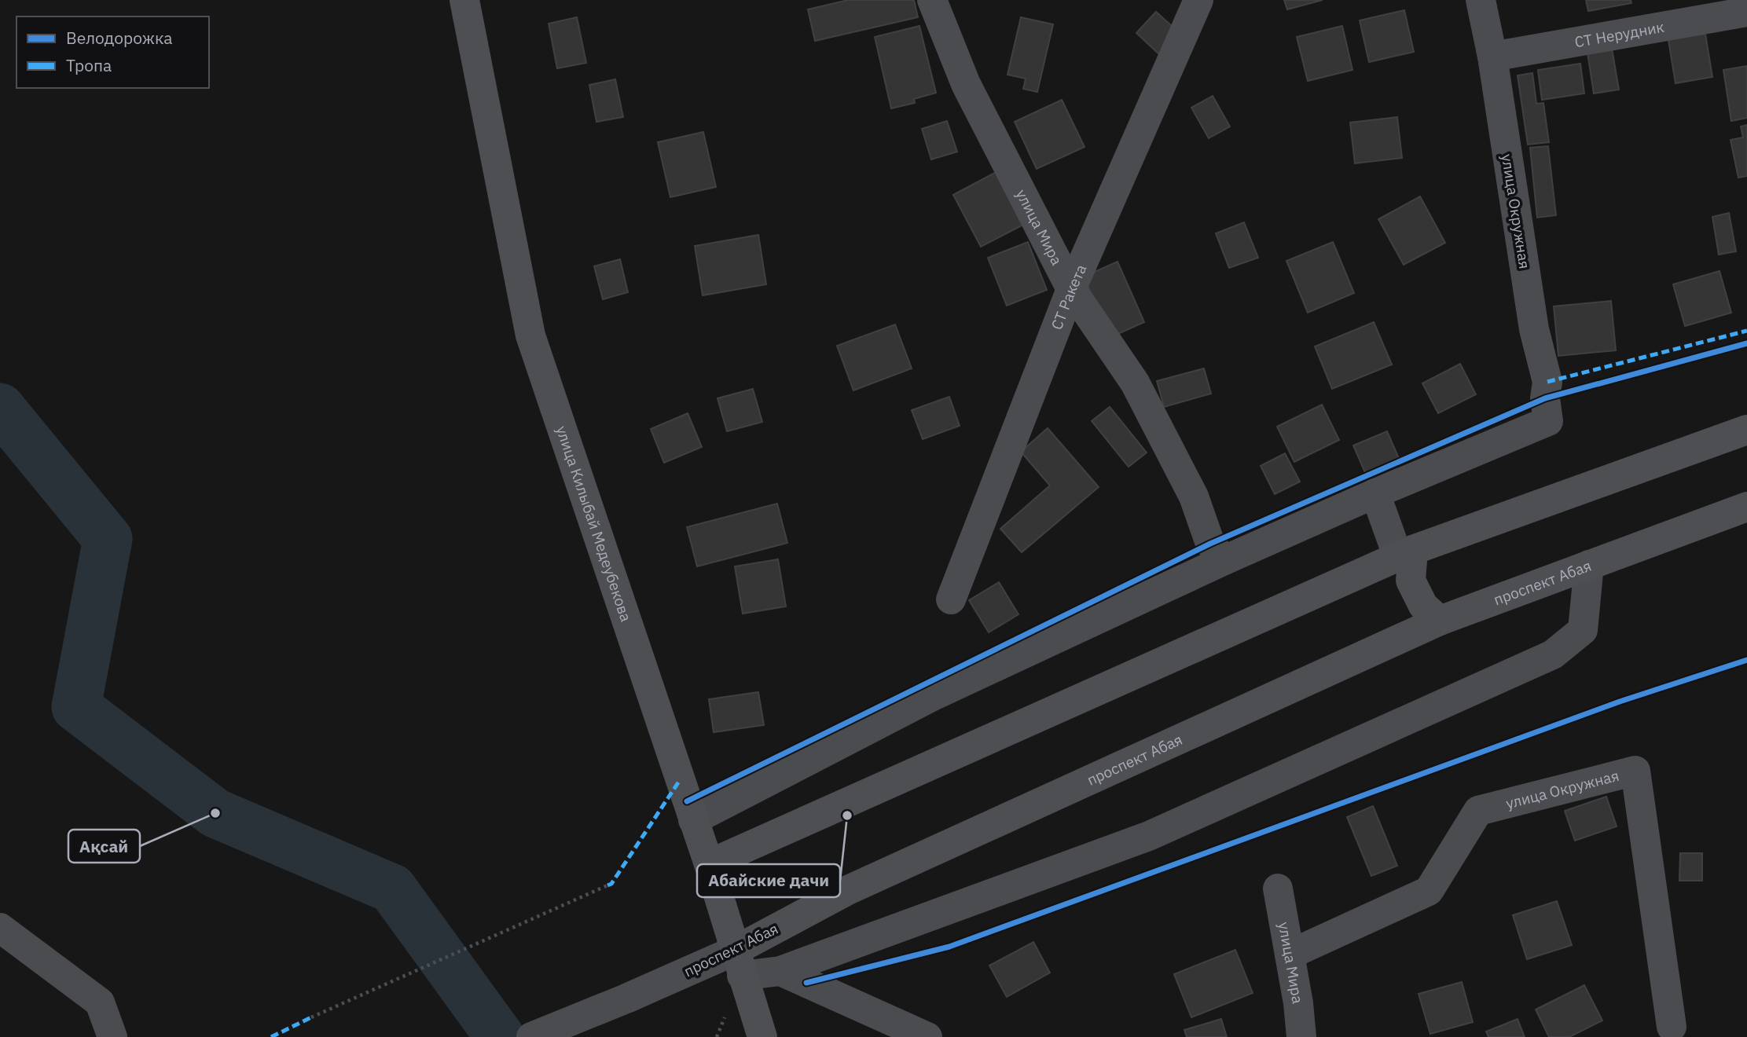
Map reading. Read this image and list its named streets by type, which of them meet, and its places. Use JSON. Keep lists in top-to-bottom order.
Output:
{
  "streets": {
    "main road": ["улица Килыбай Медеубекова", "проспект Абая"],
    "street": [
      "СТ Нерудник",
      "улица Окружная",
      "улица Мира",
      "СТ Ракета"
    ]
  },
  "crossings": [
    ["СТ Нерудник", "улица Окружная"],
    ["улица Окружная", "улица Мира"],
    ["улица Мира", "СТ Ракета"],
    ["улица Килыбай Медеубекова", "проспект Абая"]
  ],
  "places": ["Ақсай", "Абайские дачи"],
  "legend": ["Велодорожка", "Тропа"]
}
